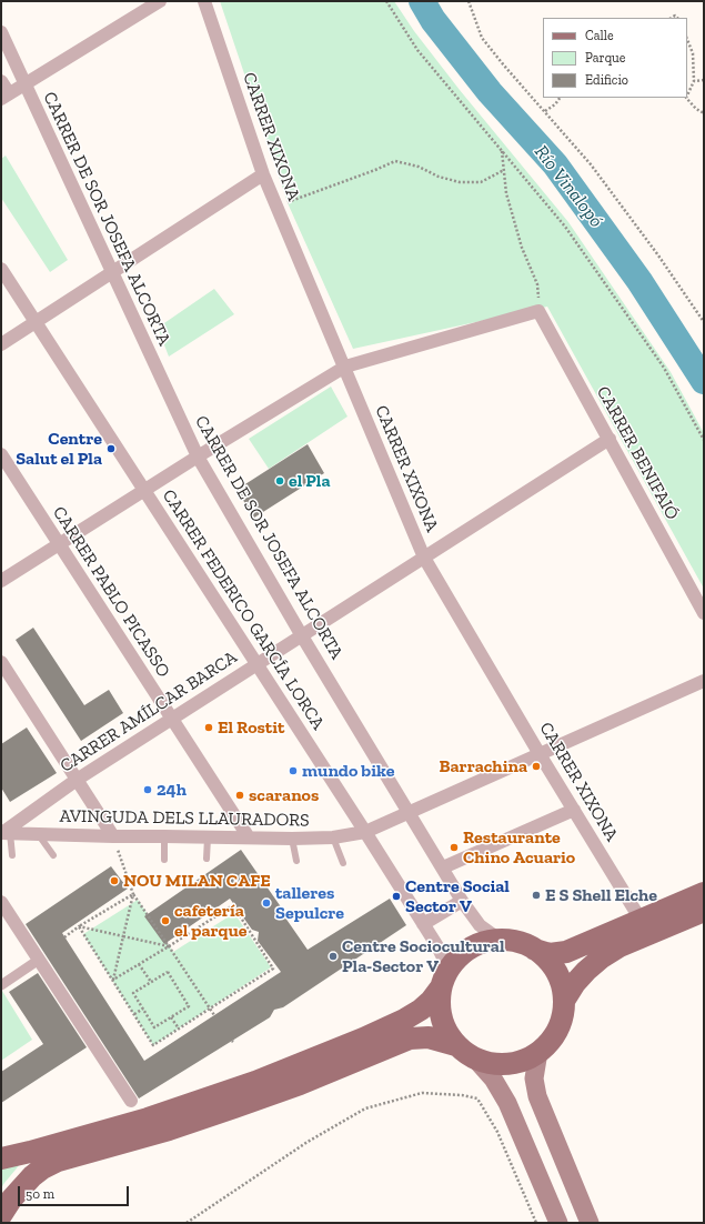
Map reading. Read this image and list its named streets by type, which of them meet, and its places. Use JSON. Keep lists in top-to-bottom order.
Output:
{
  "streets": {
    "street": [
      "CARRER XIXONA",
      "CARRER DE SOR JOSEFA ALCORTA",
      "CARRER BENIFAIÓ",
      "CARRER PABLO PICASSO",
      "CARRER FEDERICO GARCÍA LORCA",
      "CARRER AMÍLCAR BARCA",
      "AVINGUDA DELS LLAURADORS"
    ]
  },
  "crossings": [
    ["CARRER XIXONA", "CARRER AMÍLCAR BARCA"],
    ["CARRER XIXONA", "AVINGUDA DELS LLAURADORS"],
    ["CARRER DE SOR JOSEFA ALCORTA", "CARRER FEDERICO GARCÍA LORCA"],
    ["CARRER DE SOR JOSEFA ALCORTA", "CARRER AMÍLCAR BARCA"],
    ["CARRER DE SOR JOSEFA ALCORTA", "AVINGUDA DELS LLAURADORS"],
    ["CARRER BENIFAIÓ", "CARRER AMÍLCAR BARCA"],
    ["CARRER PABLO PICASSO", "CARRER AMÍLCAR BARCA"],
    ["CARRER PABLO PICASSO", "AVINGUDA DELS LLAURADORS"],
    ["CARRER FEDERICO GARCÍA LORCA", "CARRER AMÍLCAR BARCA"],
    ["CARRER FEDERICO GARCÍA LORCA", "AVINGUDA DELS LLAURADORS"],
    ["CARRER AMÍLCAR BARCA", "AVINGUDA DELS LLAURADORS"]
  ],
  "water": ["Río Vinalopó"],
  "places": [
    "Centre Salut el Pla",
    "el Pla",
    "El Rostit",
    "Barrachina",
    "mundo bike",
    "24h",
    "scaranos",
    "Restaurante Chino Acuario",
    "NOU MILAN CAFE",
    "E S Shell Elche",
    "Centre Social Sector V",
    "talleres Sepulcre",
    "cafetería el parque",
    "Centre Sociocultural Pla-Sector V"
  ],
  "legend": ["Calle", "Parque", "Edificio"],
  "scale_bar": "50 m"
}
